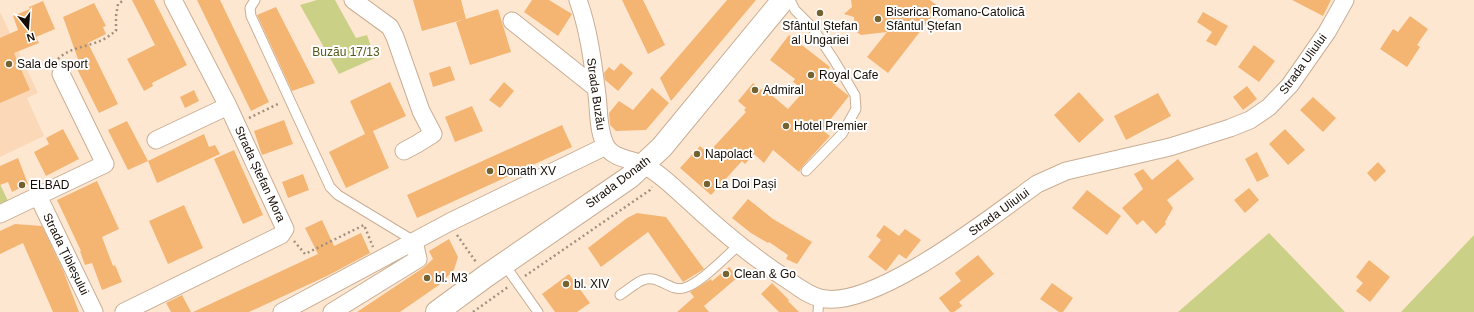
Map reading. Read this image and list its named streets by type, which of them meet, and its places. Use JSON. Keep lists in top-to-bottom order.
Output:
{
  "streets": {
    "main road": ["Strada Donath"],
    "street": [
      "Strada Uliului",
      "Strada Buzău",
      "Strada Ștefan Mora",
      "Strada Țibleșului"
    ]
  },
  "crossings": [
    ["Strada Uliului", "Strada Buzău"],
    ["Strada Uliului", "Strada Donath"],
    ["Strada Buzău", "Strada Donath"]
  ],
  "parks": ["Buzău 17/13"],
  "places": [
    "Sfântul Ștefan al Ungariei",
    "Biserica Romano-Catolică Sfântul Ștefan",
    "Sala de sport",
    "Royal Cafe",
    "Admiral",
    "Hotel Premier",
    "Napolact",
    "Donath XV",
    "La Doi Pași",
    "ELBAD",
    "Clean & Go",
    "bl. M3",
    "bl. XIV"
  ],
  "north": "bottom"
}
